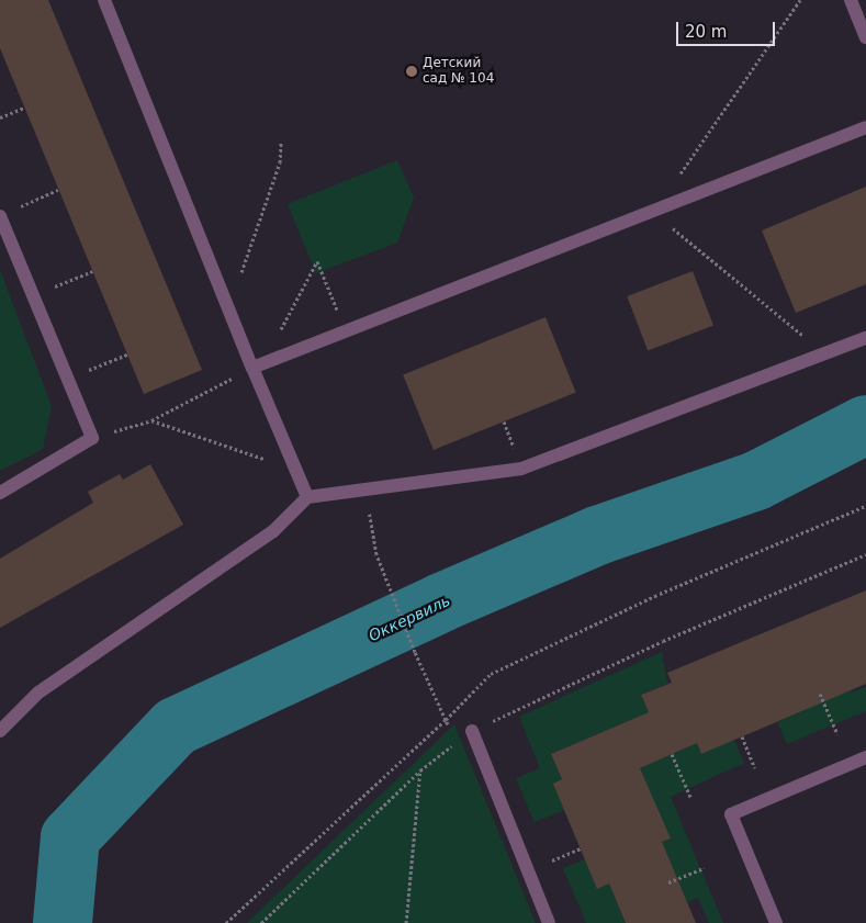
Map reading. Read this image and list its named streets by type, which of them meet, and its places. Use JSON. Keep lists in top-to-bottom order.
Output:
{
  "water": ["Оккервиль"],
  "places": ["Детский сад № 104"],
  "scale_bar": "20 m"
}
